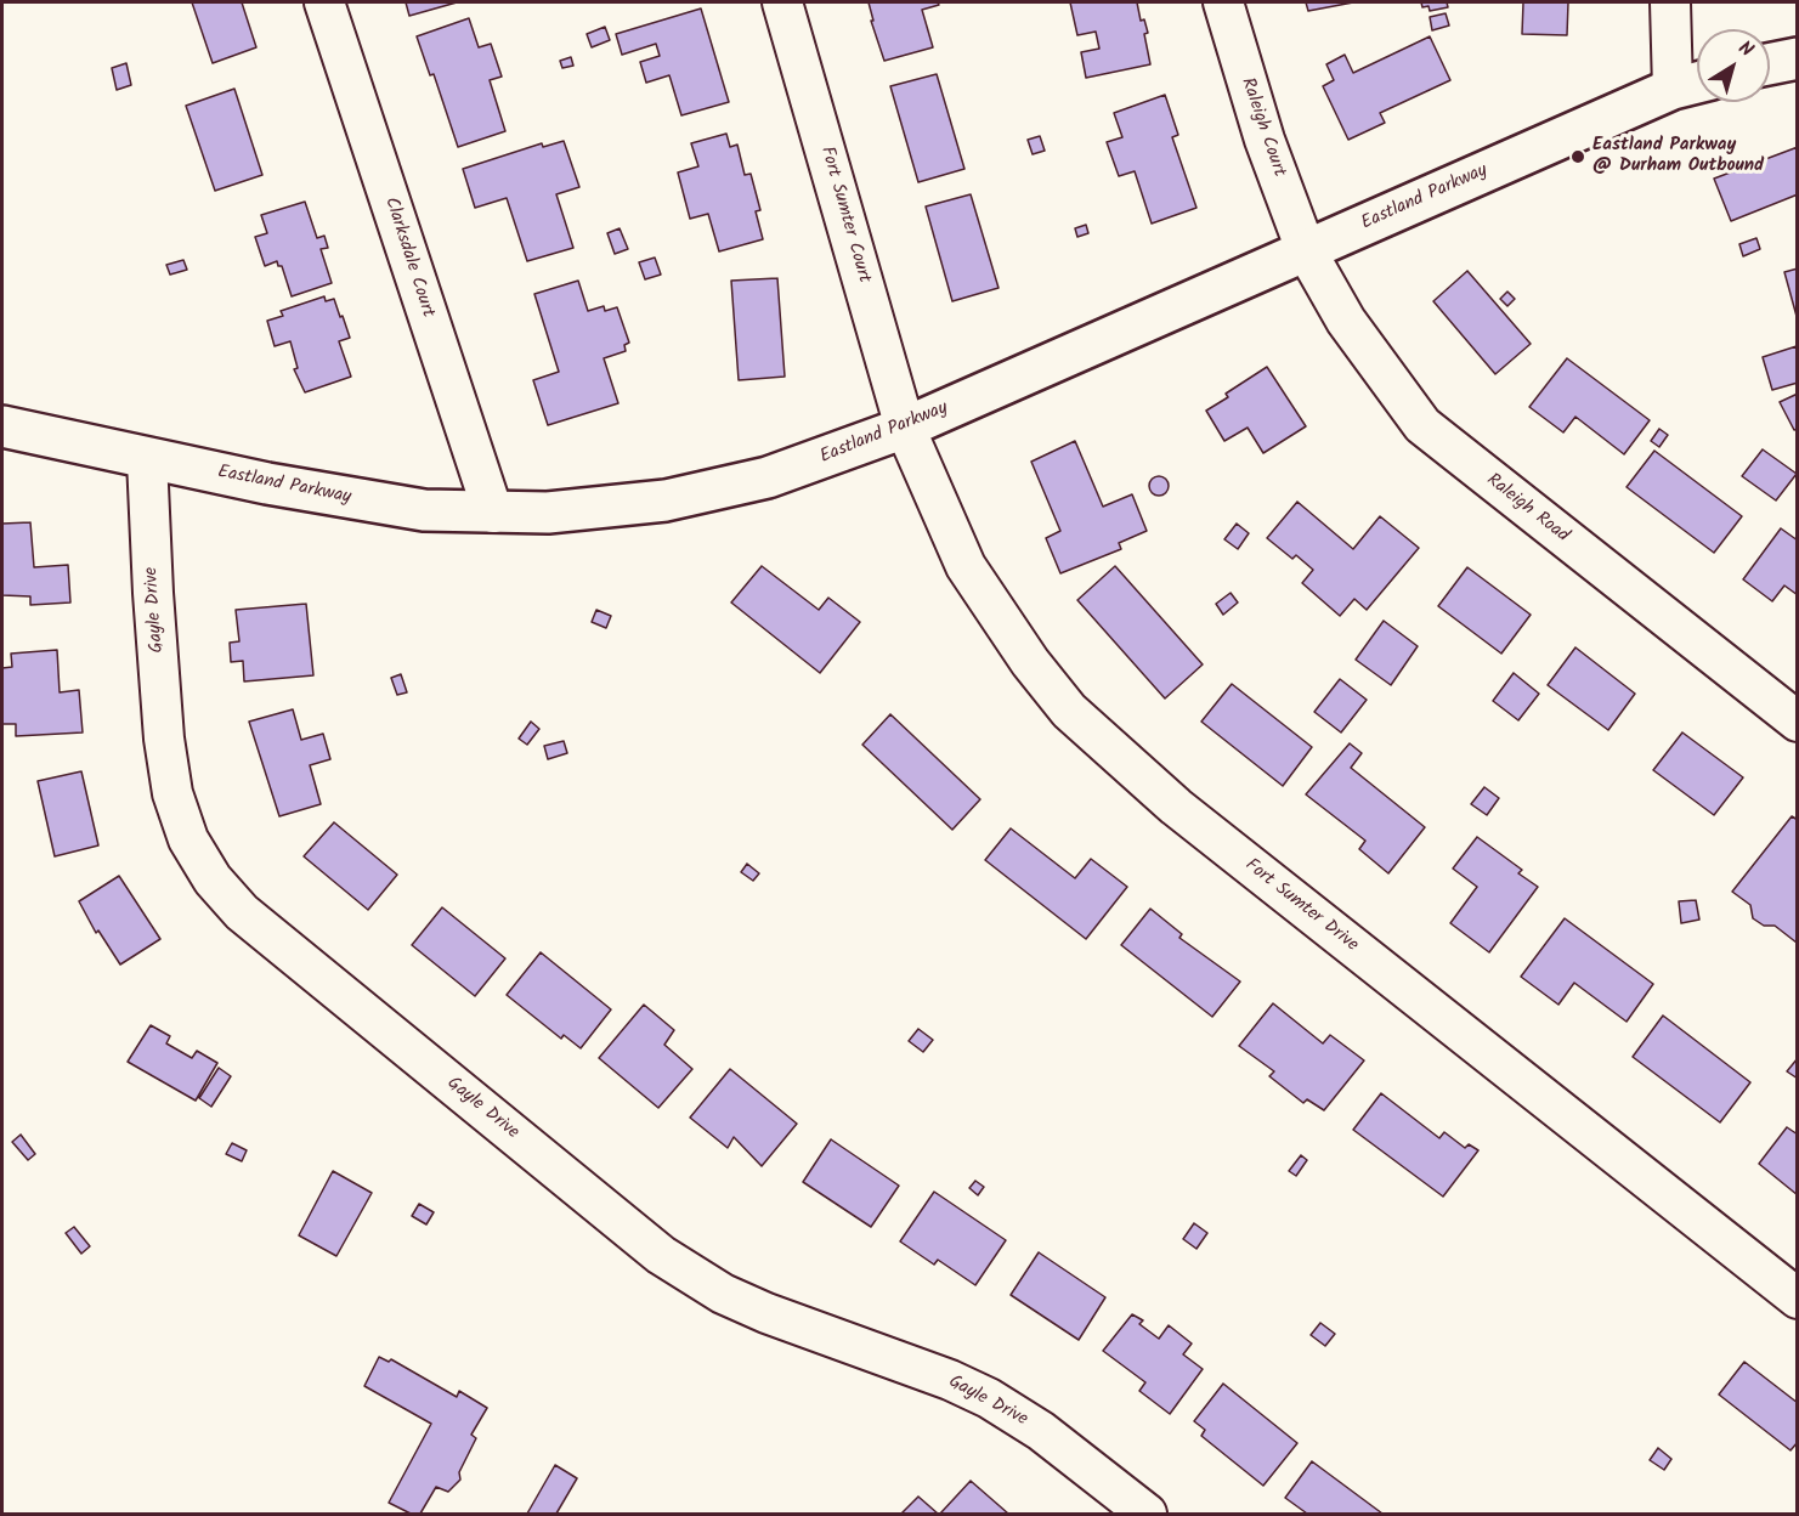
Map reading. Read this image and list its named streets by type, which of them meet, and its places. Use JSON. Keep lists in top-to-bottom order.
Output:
{
  "streets": {
    "street": [
      "Raleigh Court",
      "Eastland Parkway",
      "Fort Sumter Court",
      "Clarksdale Court",
      "Raleigh Road",
      "Gayle Drive",
      "Fort Sumter Drive"
    ]
  },
  "crossings": [
    ["Raleigh Court", "Eastland Parkway"],
    ["Raleigh Court", "Raleigh Road"],
    ["Eastland Parkway", "Fort Sumter Court"],
    ["Eastland Parkway", "Clarksdale Court"],
    ["Eastland Parkway", "Raleigh Road"],
    ["Eastland Parkway", "Gayle Drive"],
    ["Eastland Parkway", "Fort Sumter Drive"],
    ["Fort Sumter Court", "Fort Sumter Drive"]
  ],
  "places": ["Eastland Parkway @ Durham Outbound"],
  "north": "top right"
}
